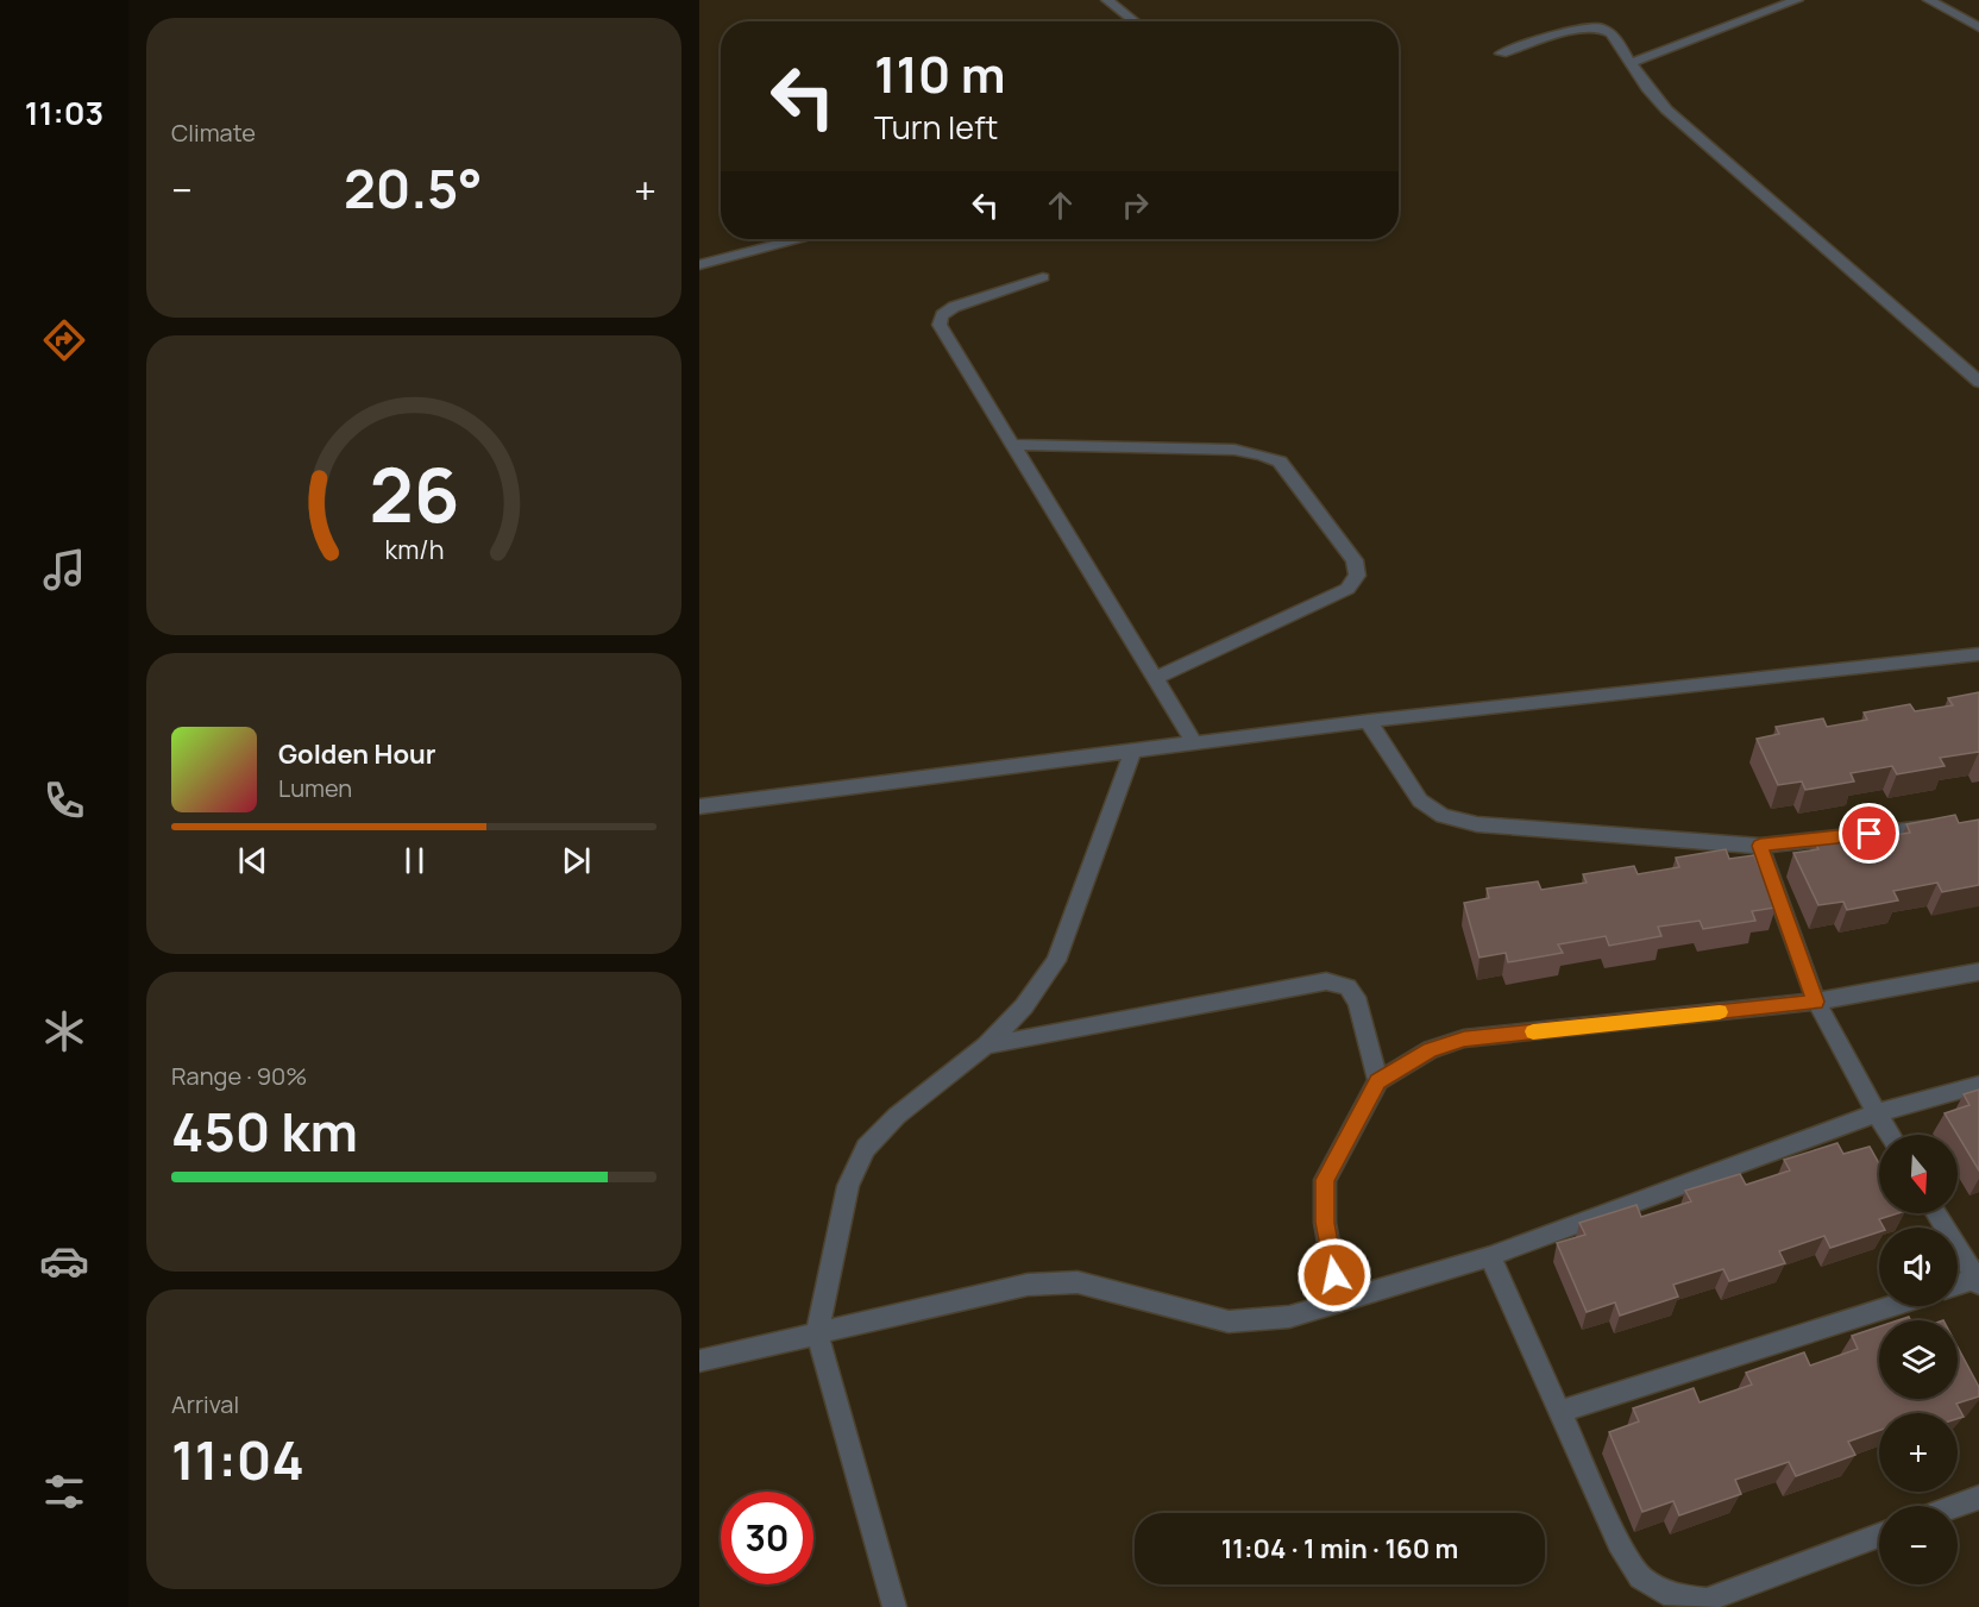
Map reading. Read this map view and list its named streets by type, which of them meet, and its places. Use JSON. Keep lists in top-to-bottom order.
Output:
{
  "north": "bottom",
  "page": {
    "tabs": "11:03",
    "tile": [
      "Climate",
      ["Range · 90%", "450 km"],
      ["Arrival", "11:04"]
    ],
    "turn": ["110 m", "Turn left"],
    "heat": ["−", "20.5°", "+"],
    "song": ["Golden Hour", "Lumen"],
    "map_buttons": ["+", "−"],
    "limit": "30",
    "trip": "11:04 · 1 min · 160 m",
    "gauge": ["26", "km/h"]
  }
}
